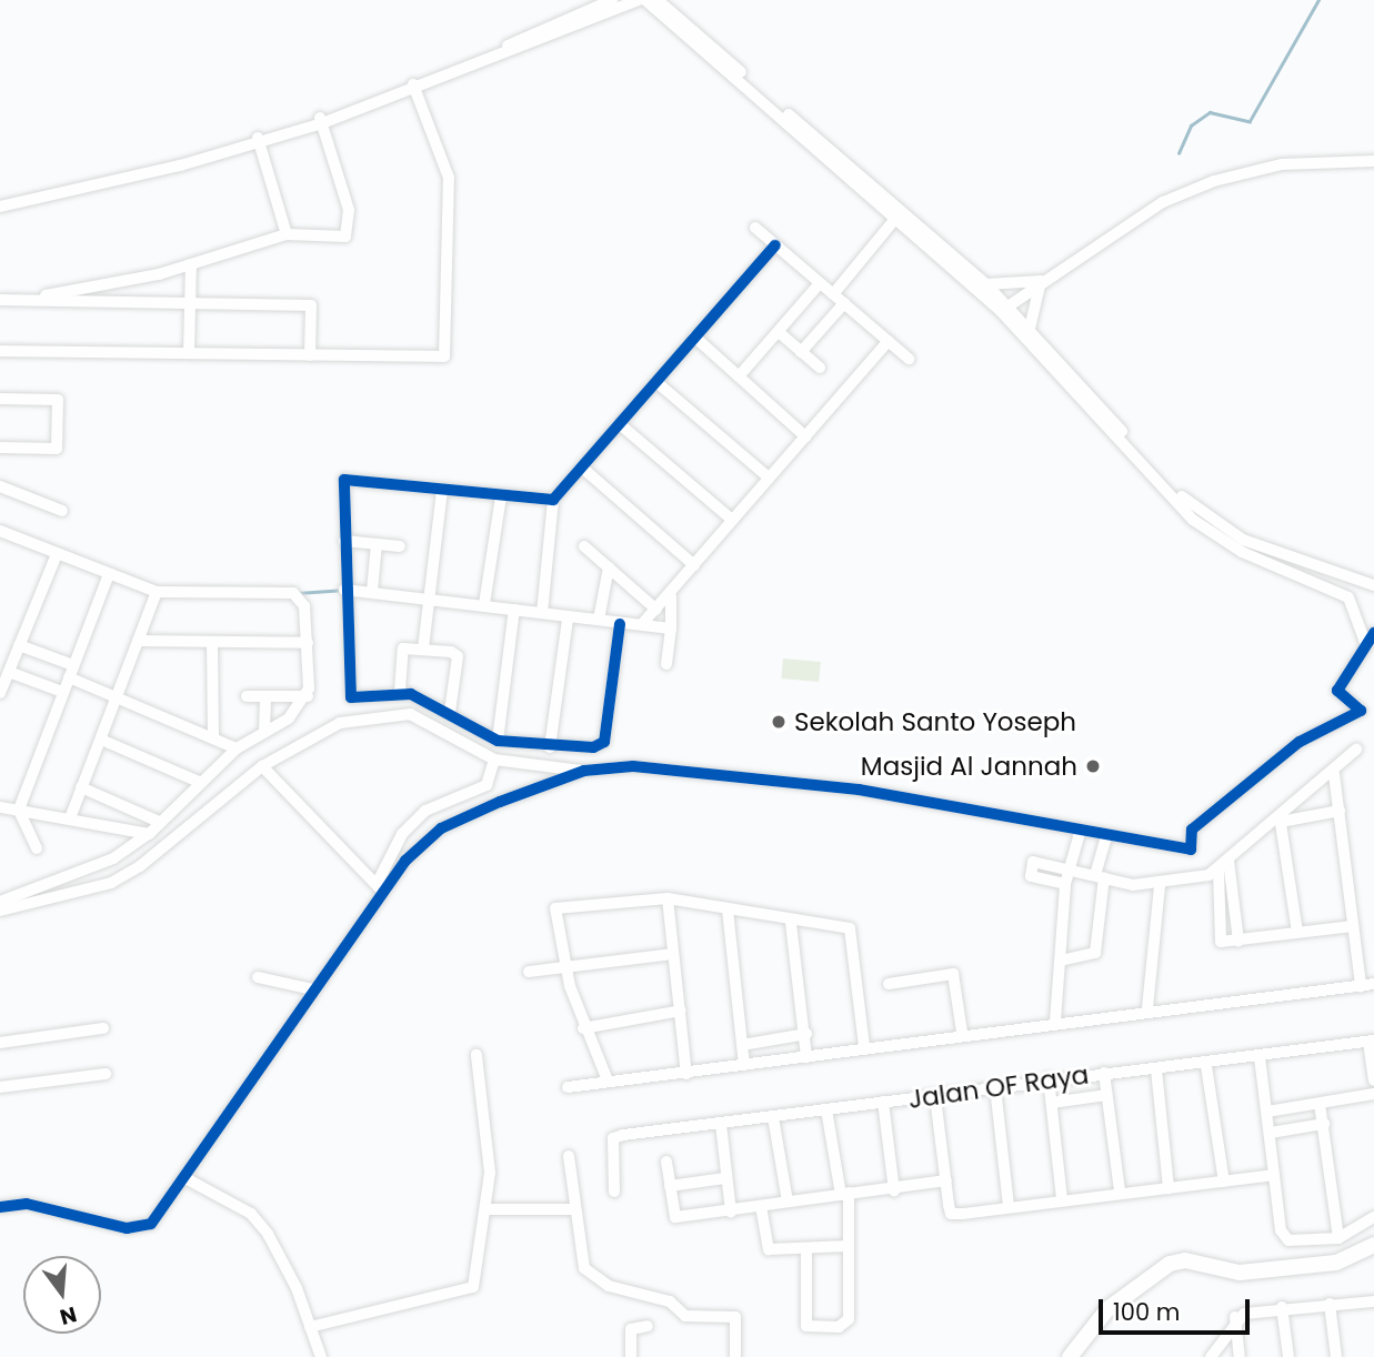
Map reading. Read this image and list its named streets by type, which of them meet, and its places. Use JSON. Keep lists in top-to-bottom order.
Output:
{
  "streets": {
    "street": ["Jalan OF Raya"]
  },
  "places": ["Sekolah Santo Yoseph", "Masjid Al Jannah"],
  "scale_bar": "100 m",
  "north": "bottom"
}
